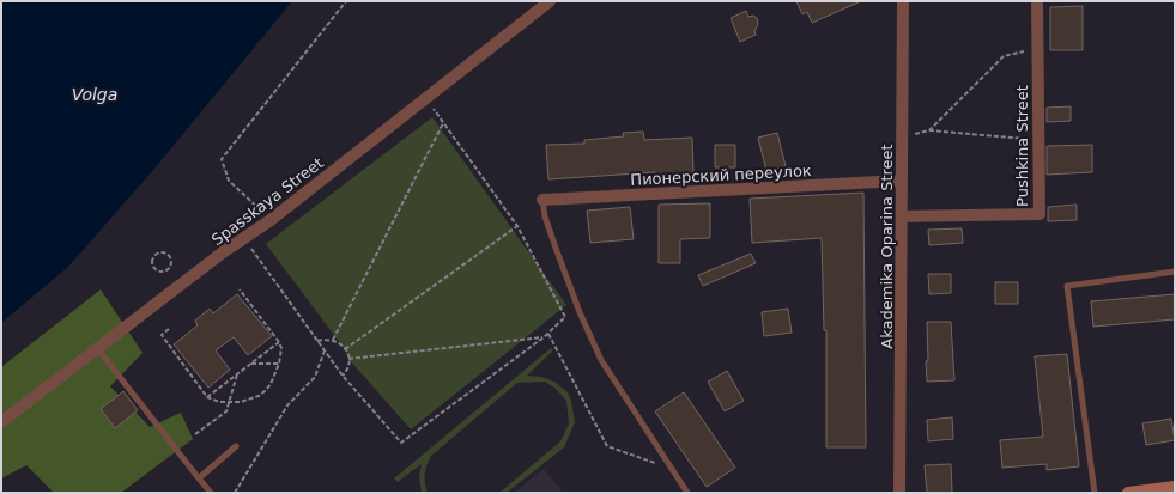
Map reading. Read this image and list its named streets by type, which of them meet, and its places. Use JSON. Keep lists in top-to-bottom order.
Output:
{
  "streets": {
    "street": [
      "Pushkina Street",
      "Пионерский переулок",
      "Spasskaya Street",
      "Akademika Oparina Street"
    ]
  },
  "crossings": [
    ["Pushkina Street", "Akademika Oparina Street"],
    ["Пионерский переулок", "Akademika Oparina Street"]
  ],
  "water": ["Volga"]
}
